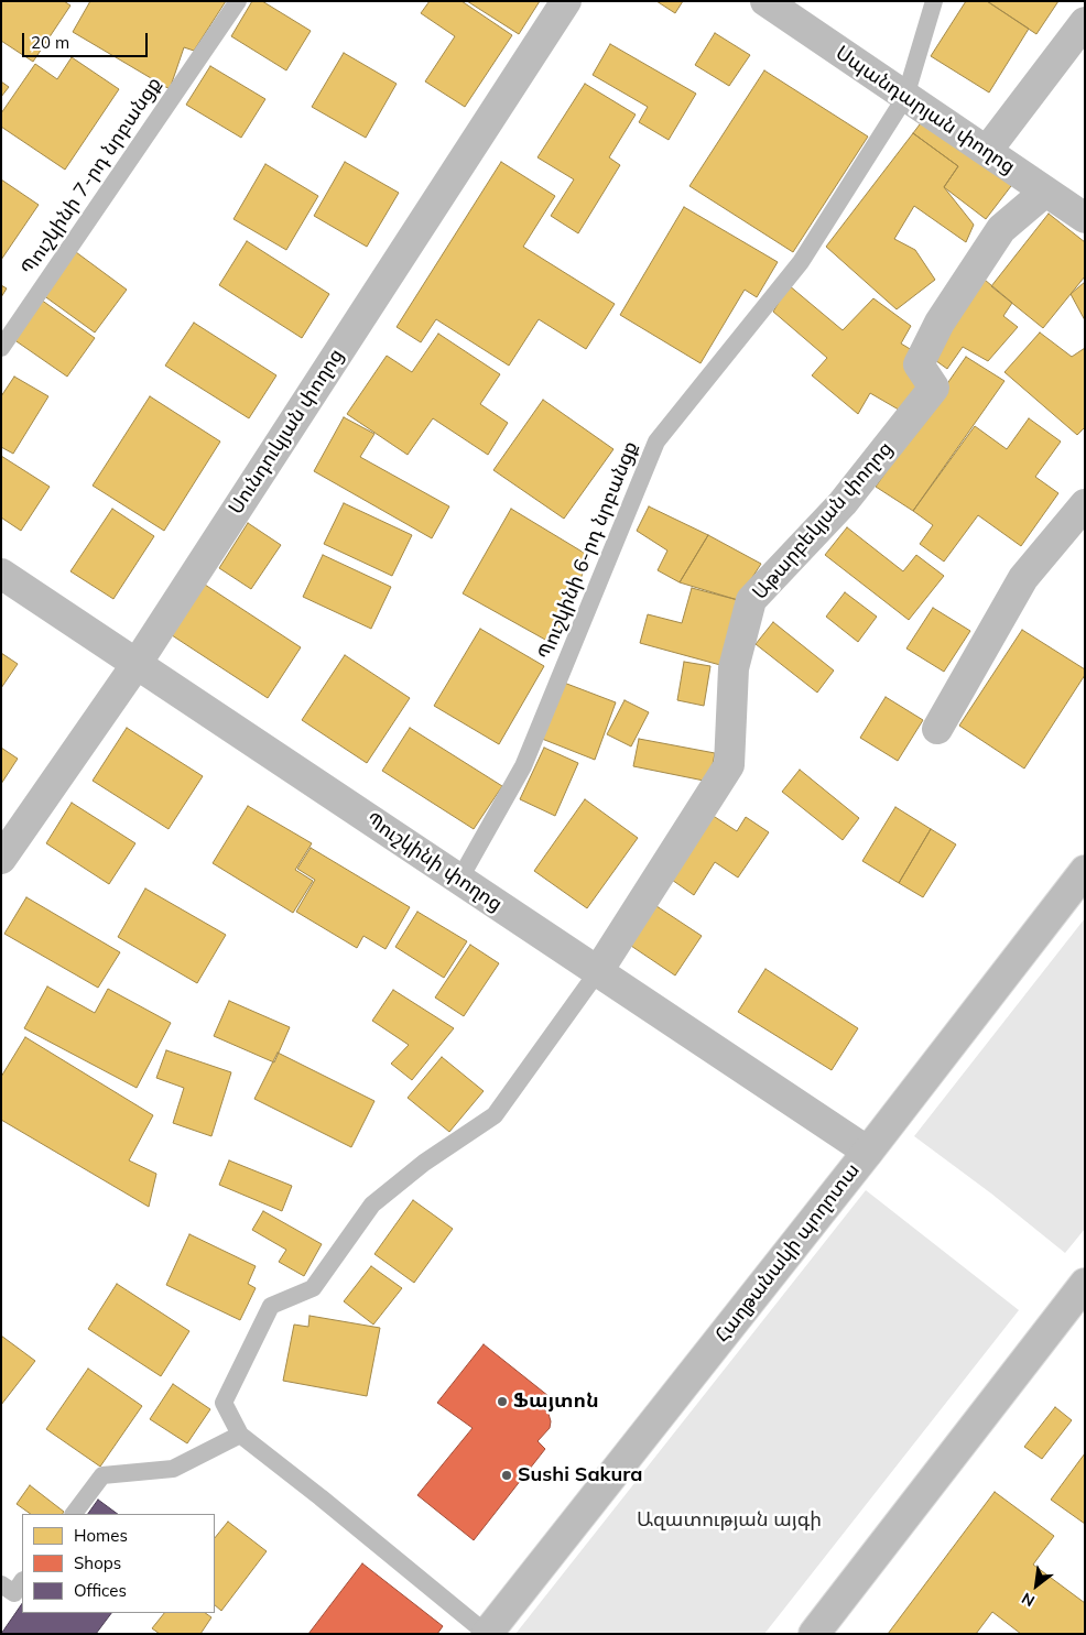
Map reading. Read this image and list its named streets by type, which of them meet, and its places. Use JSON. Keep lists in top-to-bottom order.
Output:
{
  "streets": {
    "main road": [
      "Սպանդարյան փողոց",
      "Սունդուկյան փողոց",
      "Աթարբեկյան փողոց",
      "Պուշկինի փողոց",
      "Հաղթանակի պողոտա"
    ],
    "lane": ["Պուշկինի 7-րդ նրբանցք", "Պուշկինի 6-րդ նրբանցք"]
  },
  "crossings": [
    ["Սպանդարյան փողոց", "Աթարբեկյան փողոց"],
    ["Սպանդարյան փողոց", "Պուշկինի 6-րդ նրբանցք"],
    ["Սունդուկյան փողոց", "Պուշկինի փողոց"],
    ["Աթարբեկյան փողոց", "Պուշկինի փողոց"],
    ["Պուշկինի 6-րդ նրբանցք", "Պուշկինի փողոց"],
    ["Պուշկինի փողոց", "Հաղթանակի պողոտա"]
  ],
  "parks": ["Ազատության այգի"],
  "places": ["Ֆայտոն", "Sushi Sakura"],
  "legend": ["Homes", "Shops", "Offices"],
  "scale_bar": "20 m",
  "north": "bottom left"
}
